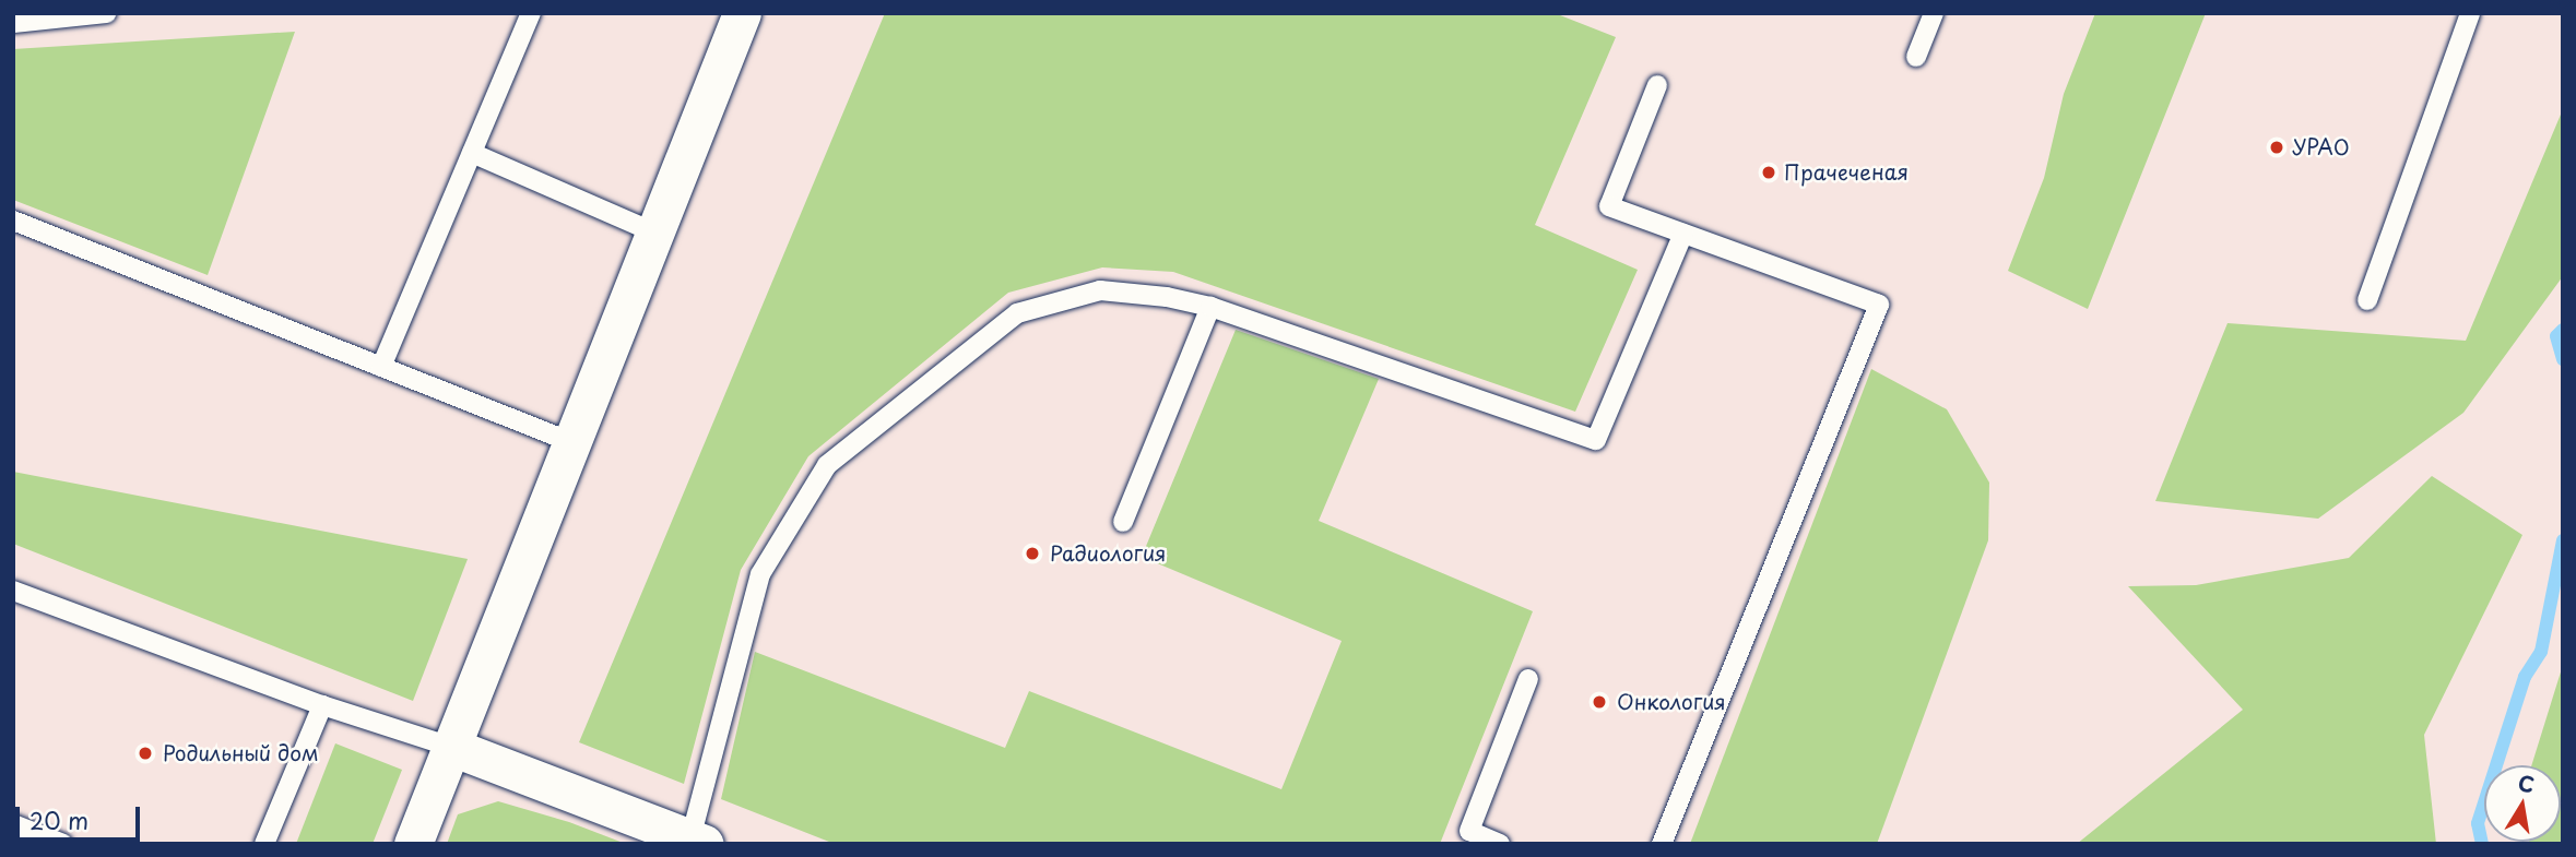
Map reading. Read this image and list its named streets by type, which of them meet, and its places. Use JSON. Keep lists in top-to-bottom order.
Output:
{
  "places": [
    "УРАО",
    "Прачеченая",
    "Радиология",
    "Онкология",
    "Родильный дом"
  ],
  "scale_bar": "20 m",
  "north": "top"
}
